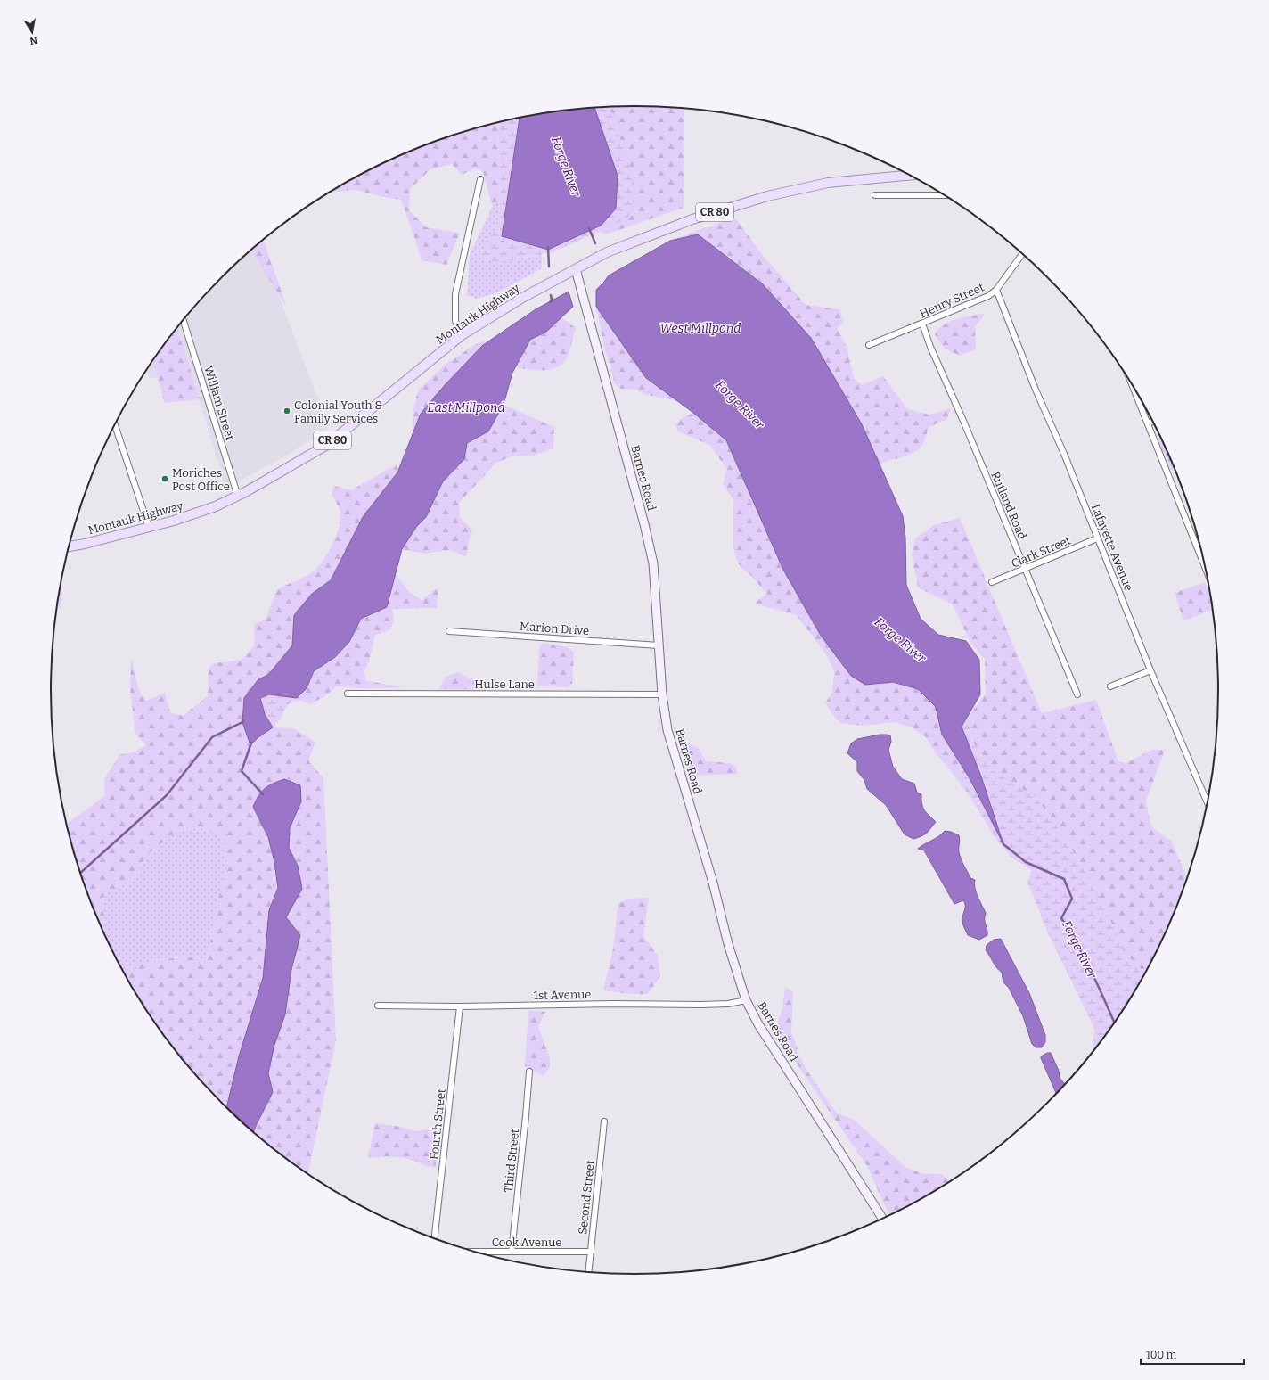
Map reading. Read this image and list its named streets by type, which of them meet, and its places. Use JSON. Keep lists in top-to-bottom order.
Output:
{
  "streets": {
    "main road": ["CR 80", "Montauk Highway"],
    "street": [
      "Henry Street",
      "William Street",
      "Barnes Road",
      "Rutland Road",
      "Lafayette Avenue",
      "Clark Street",
      "Marion Drive",
      "Hulse Lane",
      "1st Avenue",
      "Fourth Street",
      "Third Street",
      "Second Street",
      "Cook Avenue"
    ]
  },
  "crossings": [
    ["Henry Street", "Rutland Road"],
    ["Henry Street", "Lafayette Avenue"],
    ["Montauk Highway", "William Street"],
    ["Montauk Highway", "Barnes Road"],
    ["Barnes Road", "Marion Drive"],
    ["Barnes Road", "Hulse Lane"],
    ["Barnes Road", "1st Avenue"],
    ["Rutland Road", "Clark Street"],
    ["Lafayette Avenue", "Clark Street"],
    ["1st Avenue", "Fourth Street"],
    ["Third Street", "Cook Avenue"],
    ["Second Street", "Cook Avenue"]
  ],
  "water": ["Forge River", "West Millpond", "East Millpond"],
  "places": ["Colonial Youth & Family Services", "Moriches Post Office"],
  "scale_bar": "100 m",
  "north": "bottom"
}
